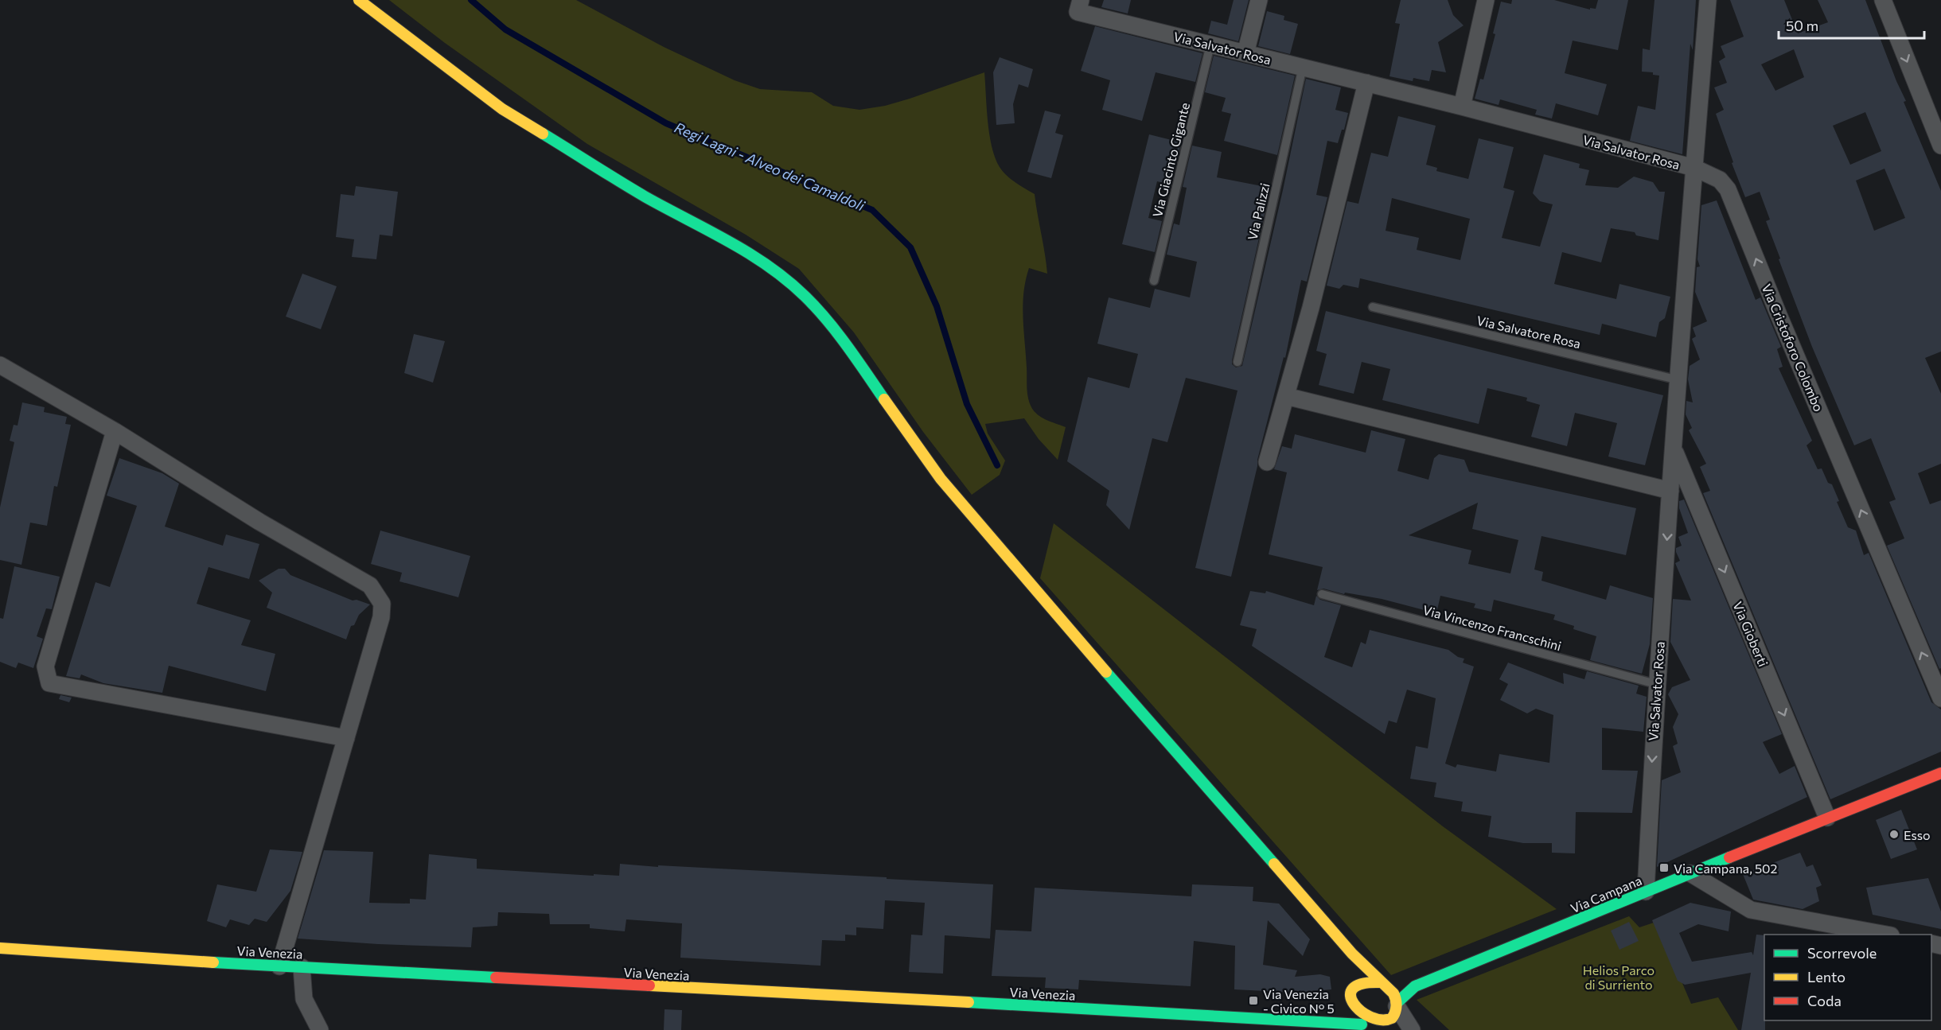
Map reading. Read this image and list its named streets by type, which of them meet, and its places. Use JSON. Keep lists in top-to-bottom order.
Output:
{
  "streets": {
    "main road": ["Via Campana", "Via Venezia"],
    "street": ["Via Salvator Rosa", "Via Cristoforo Colombo", "Via Gioberti"],
    "lane": [
      "Via Giacinto Gigante",
      "Via Palizzi",
      "Via Salvatore Rosa",
      "Via Vincenzo Francschini"
    ]
  },
  "crossings": [
    ["Via Salvator Rosa", "Via Giacinto Gigante"],
    ["Via Salvator Rosa", "Via Palizzi"],
    ["Via Salvator Rosa", "Via Salvatore Rosa"],
    ["Via Salvator Rosa", "Via Cristoforo Colombo"],
    ["Via Salvator Rosa", "Via Vincenzo Francschini"],
    ["Via Salvator Rosa", "Via Gioberti"],
    ["Via Salvator Rosa", "Via Campana"],
    ["Via Gioberti", "Via Campana"]
  ],
  "one_way": ["Via Cristoforo Colombo", "Via Gioberti"],
  "water": ["Regi Lagni - Alveo dei Camaldoli"],
  "parks": ["Helios Parco di Surriento"],
  "places": {
    "other": ["Esso"],
    "transit": ["Via Campana, 502", "Via Venezia - Civico N° 5"]
  },
  "legend": ["Scorrevole", "Lento", "Coda"],
  "scale_bar": "50 m"
}
